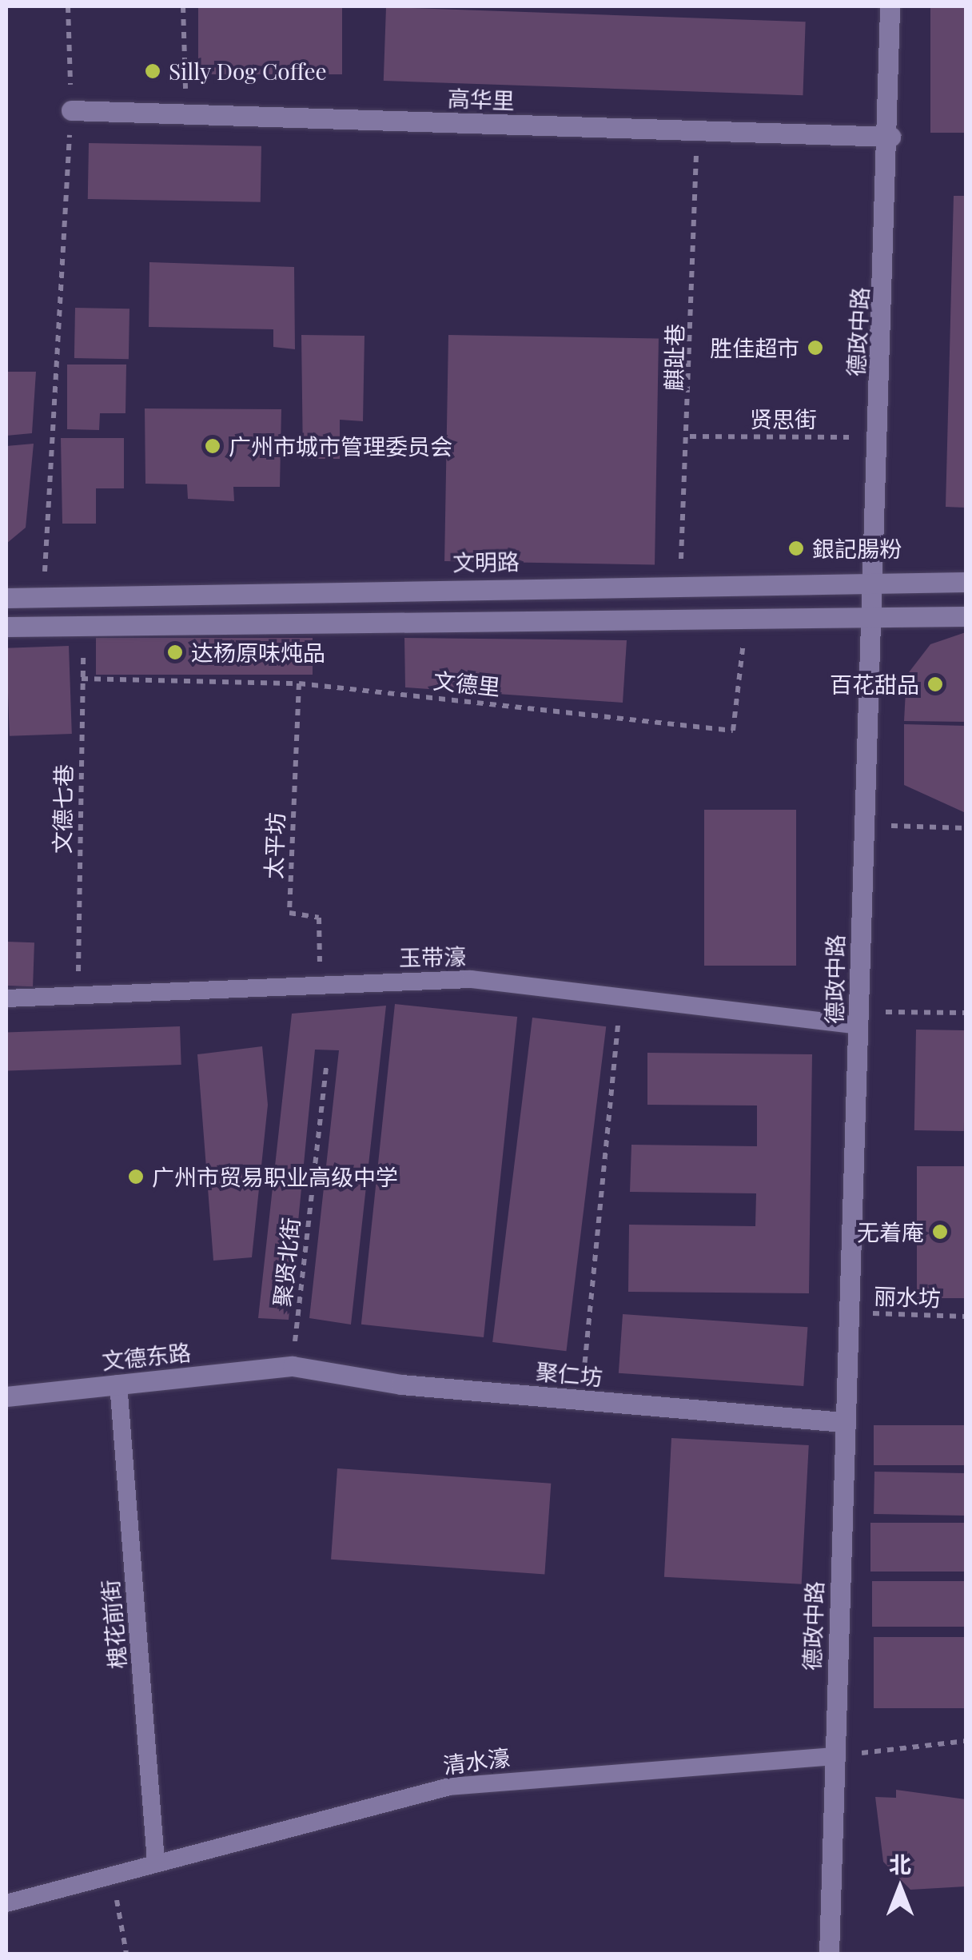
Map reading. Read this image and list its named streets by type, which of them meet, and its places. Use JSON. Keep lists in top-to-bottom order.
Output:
{
  "streets": {
    "street": [
      "高华里",
      "德政中路",
      "文明路",
      "文德东路",
      "聚仁坊"
    ],
    "lane": ["玉带濠", "槐花前街", "清水濠"],
    "path": [
      "麒趾巷",
      "贤思街",
      "文德里",
      "文德七巷",
      "太平坊",
      "聚贤北街",
      "丽水坊"
    ]
  },
  "crossings": [
    ["高华里", "德政中路"],
    ["高华里", "麒趾巷"],
    ["德政中路", "贤思街"],
    ["德政中路", "文明路"],
    ["德政中路", "玉带濠"],
    ["德政中路", "丽水坊"],
    ["德政中路", "聚仁坊"],
    ["德政中路", "清水濠"],
    ["麒趾巷", "贤思街"],
    ["麒趾巷", "文明路"],
    ["文德里", "文德七巷"],
    ["文德里", "太平坊"],
    ["文德七巷", "玉带濠"],
    ["太平坊", "玉带濠"],
    ["聚贤北街", "文德东路"],
    ["聚贤北街", "聚仁坊"],
    ["文德东路", "聚仁坊"],
    ["文德东路", "槐花前街"],
    ["槐花前街", "清水濠"]
  ],
  "places": [
    "Silly Dog Coffee",
    "胜佳超市",
    "广州市城市管理委员会",
    "銀記腸粉",
    "达杨原味炖品",
    "百花甜品",
    "广州市贸易职业高级中学",
    "无着庵"
  ],
  "north": "top"
}
